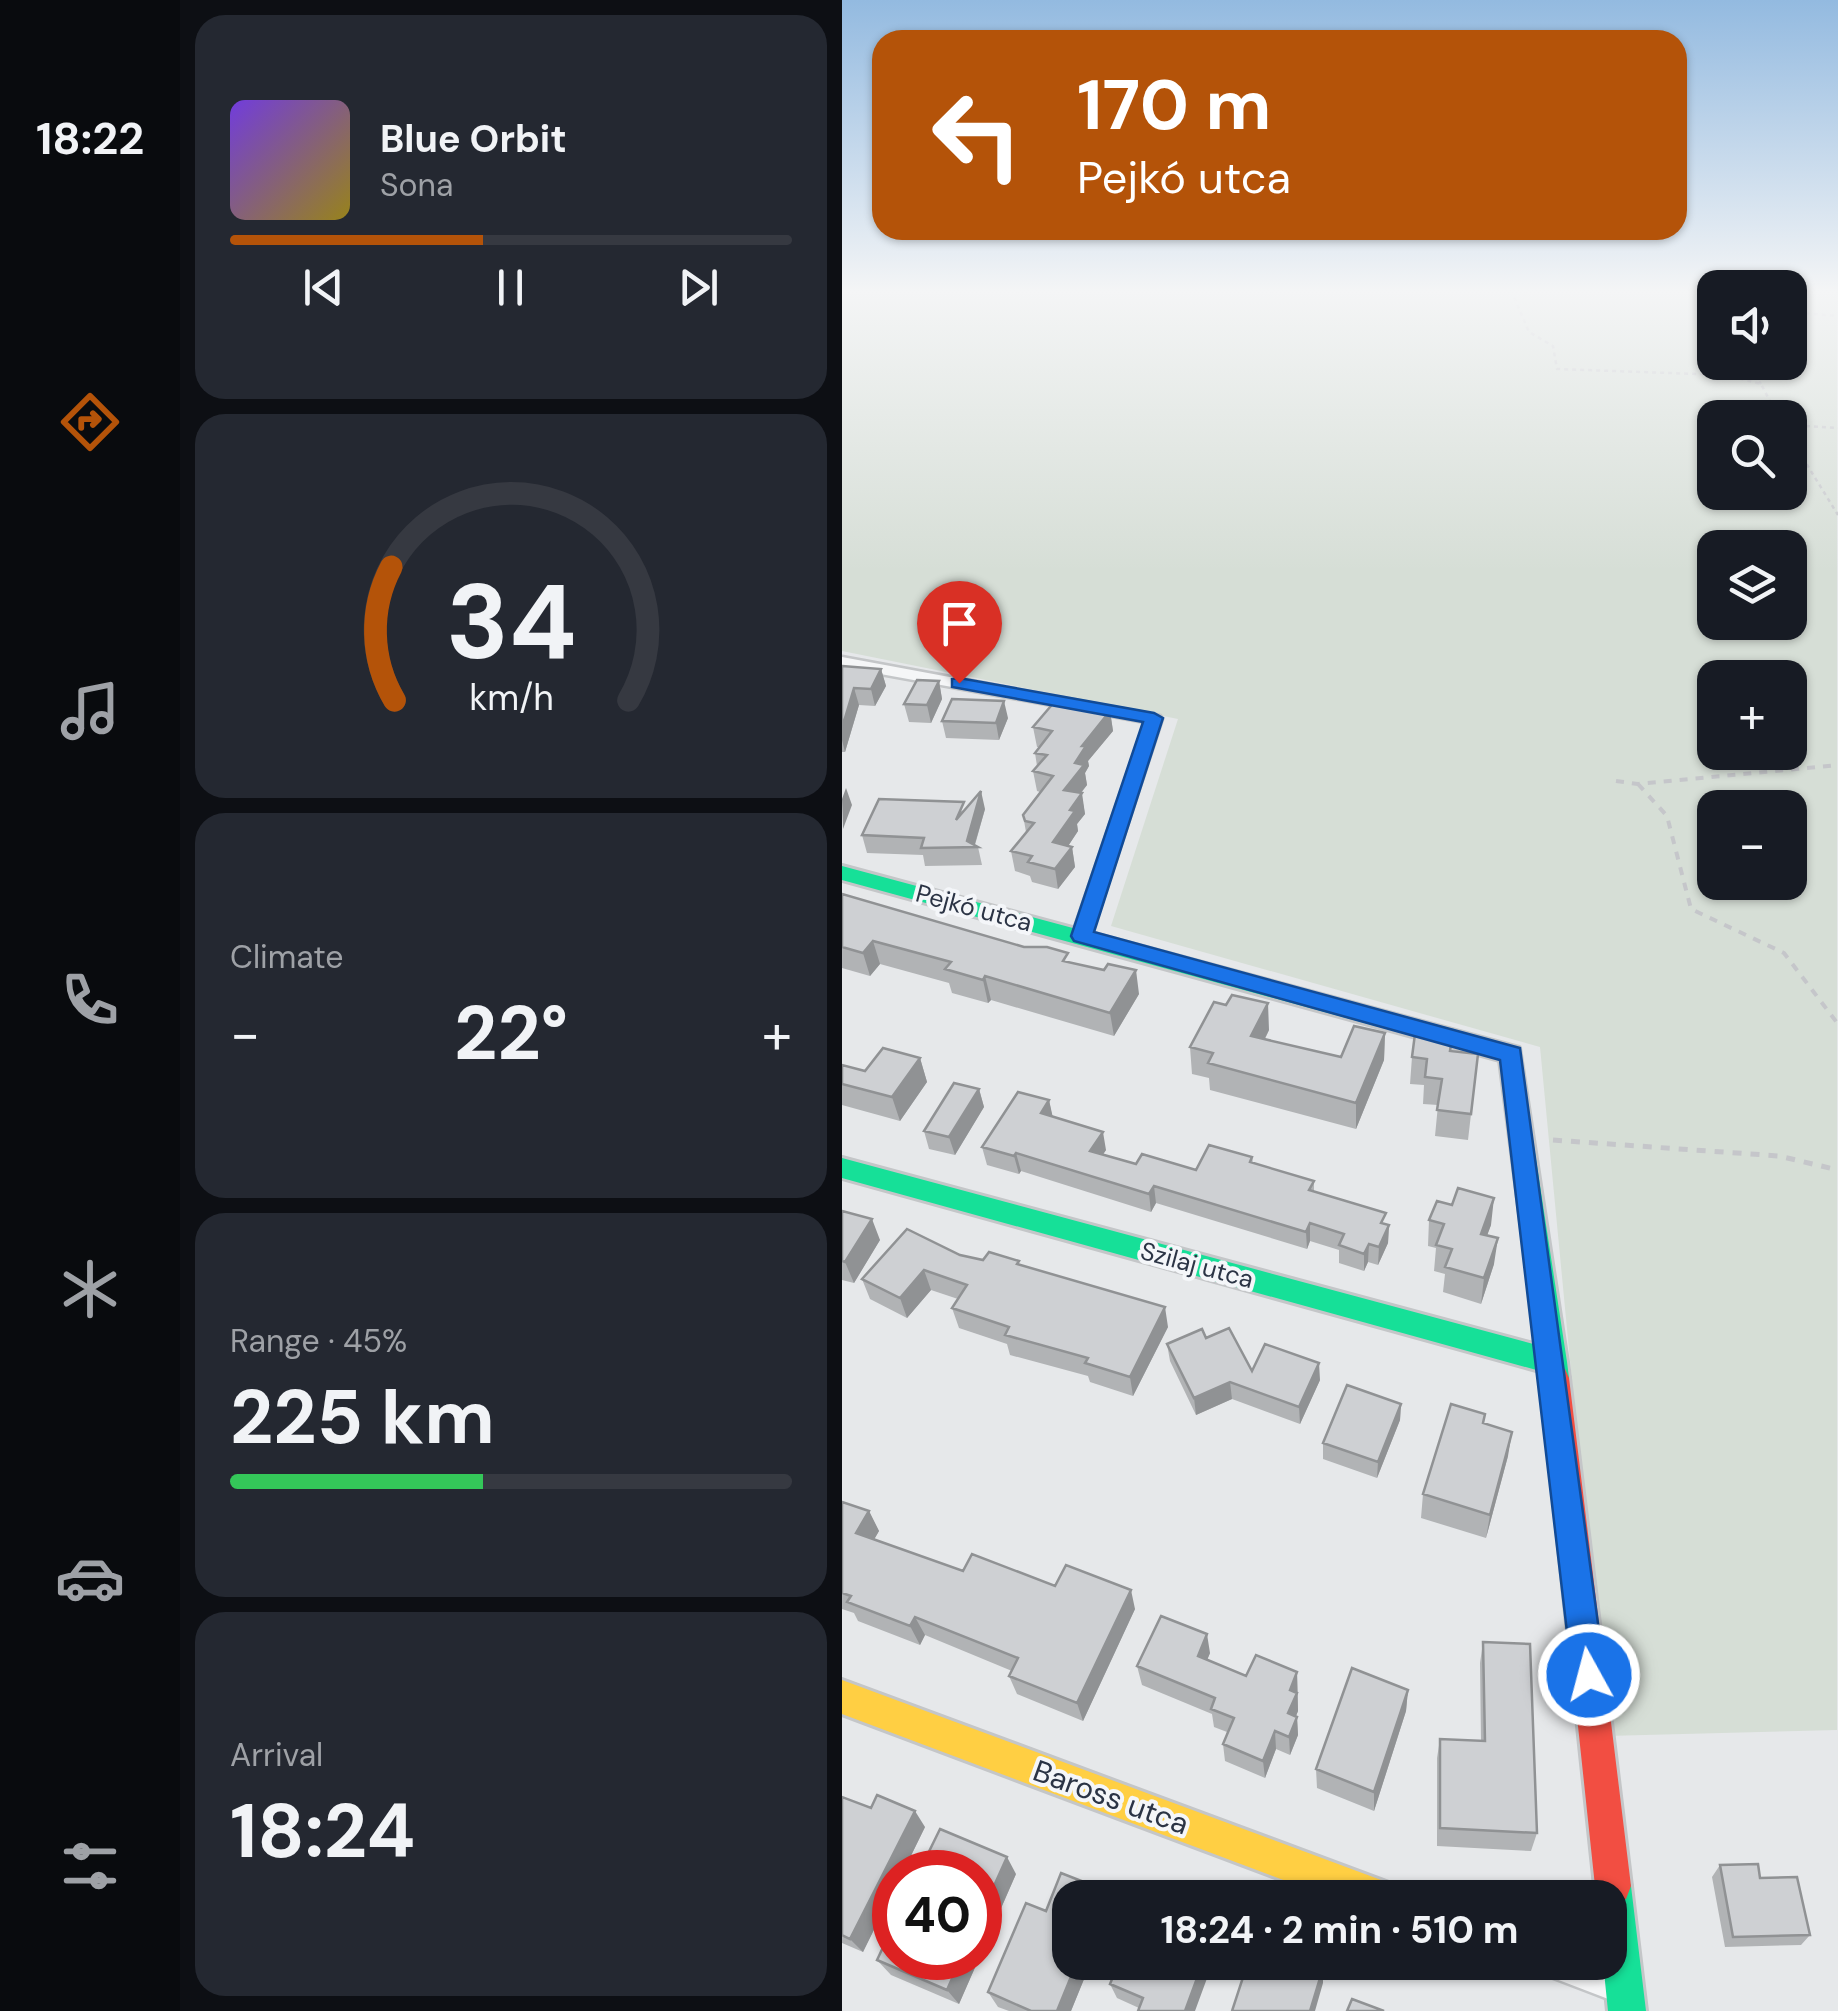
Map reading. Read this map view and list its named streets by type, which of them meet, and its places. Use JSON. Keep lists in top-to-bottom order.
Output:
{
  "streets": {
    "street": ["Pejkó utca", "Szilaj utca", "Baross utca"]
  },
  "page": {
    "tabs": "18:22",
    "turn": ["170 m", "Pejkó utca"],
    "song": ["Blue Orbit", "Sona"],
    "map_buttons": ["+", "−"],
    "tile": [
      "Climate",
      ["Range · 45%", "225 km"],
      ["Arrival", "18:24"]
    ],
    "heat": ["−", "22°", "+"],
    "limit": "40",
    "trip": "18:24 · 2 min · 510 m",
    "gauge": ["34", "km/h"]
  }
}
